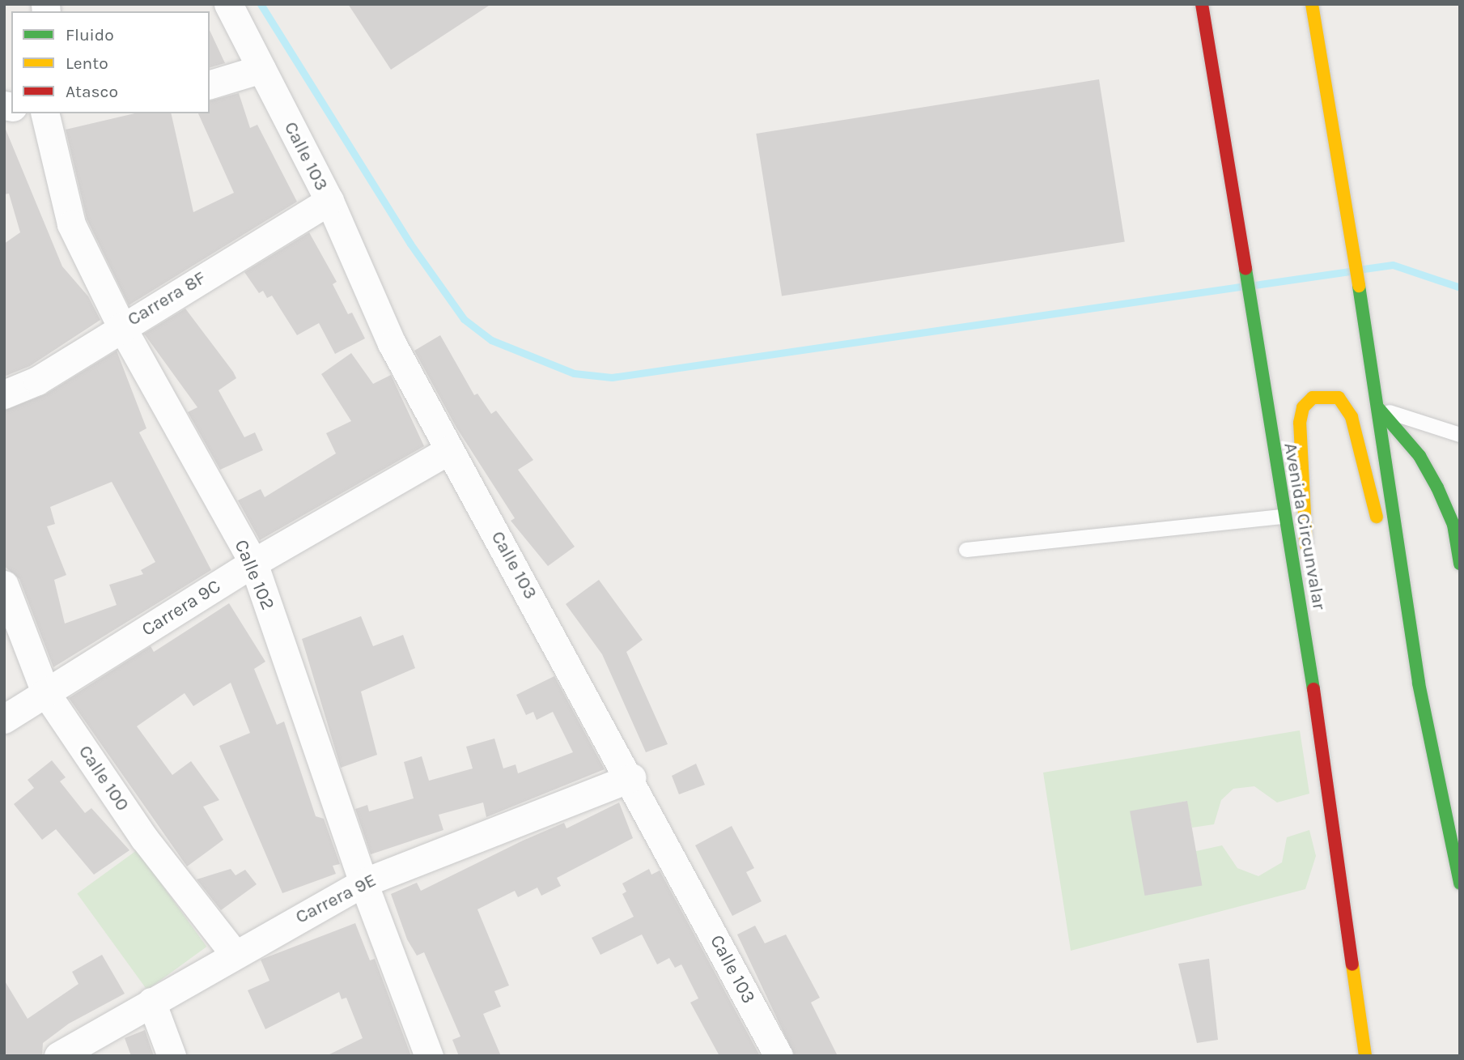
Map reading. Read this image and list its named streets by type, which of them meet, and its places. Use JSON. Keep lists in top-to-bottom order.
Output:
{
  "streets": {
    "highway": ["Avenida Circunvalar"],
    "street": [
      "Calle 103",
      "Carrera 8F",
      "Calle 102",
      "Carrera 9C",
      "Calle 100",
      "Carrera 9E"
    ]
  },
  "crossings": [
    ["Calle 103", "Carrera 8F"],
    ["Calle 103", "Carrera 9C"],
    ["Calle 103", "Carrera 9E"],
    ["Carrera 8F", "Calle 102"],
    ["Calle 102", "Carrera 9C"],
    ["Calle 102", "Carrera 9E"],
    ["Carrera 9C", "Calle 100"],
    ["Calle 100", "Carrera 9E"]
  ],
  "legend": ["Fluido", "Lento", "Atasco"]
}
